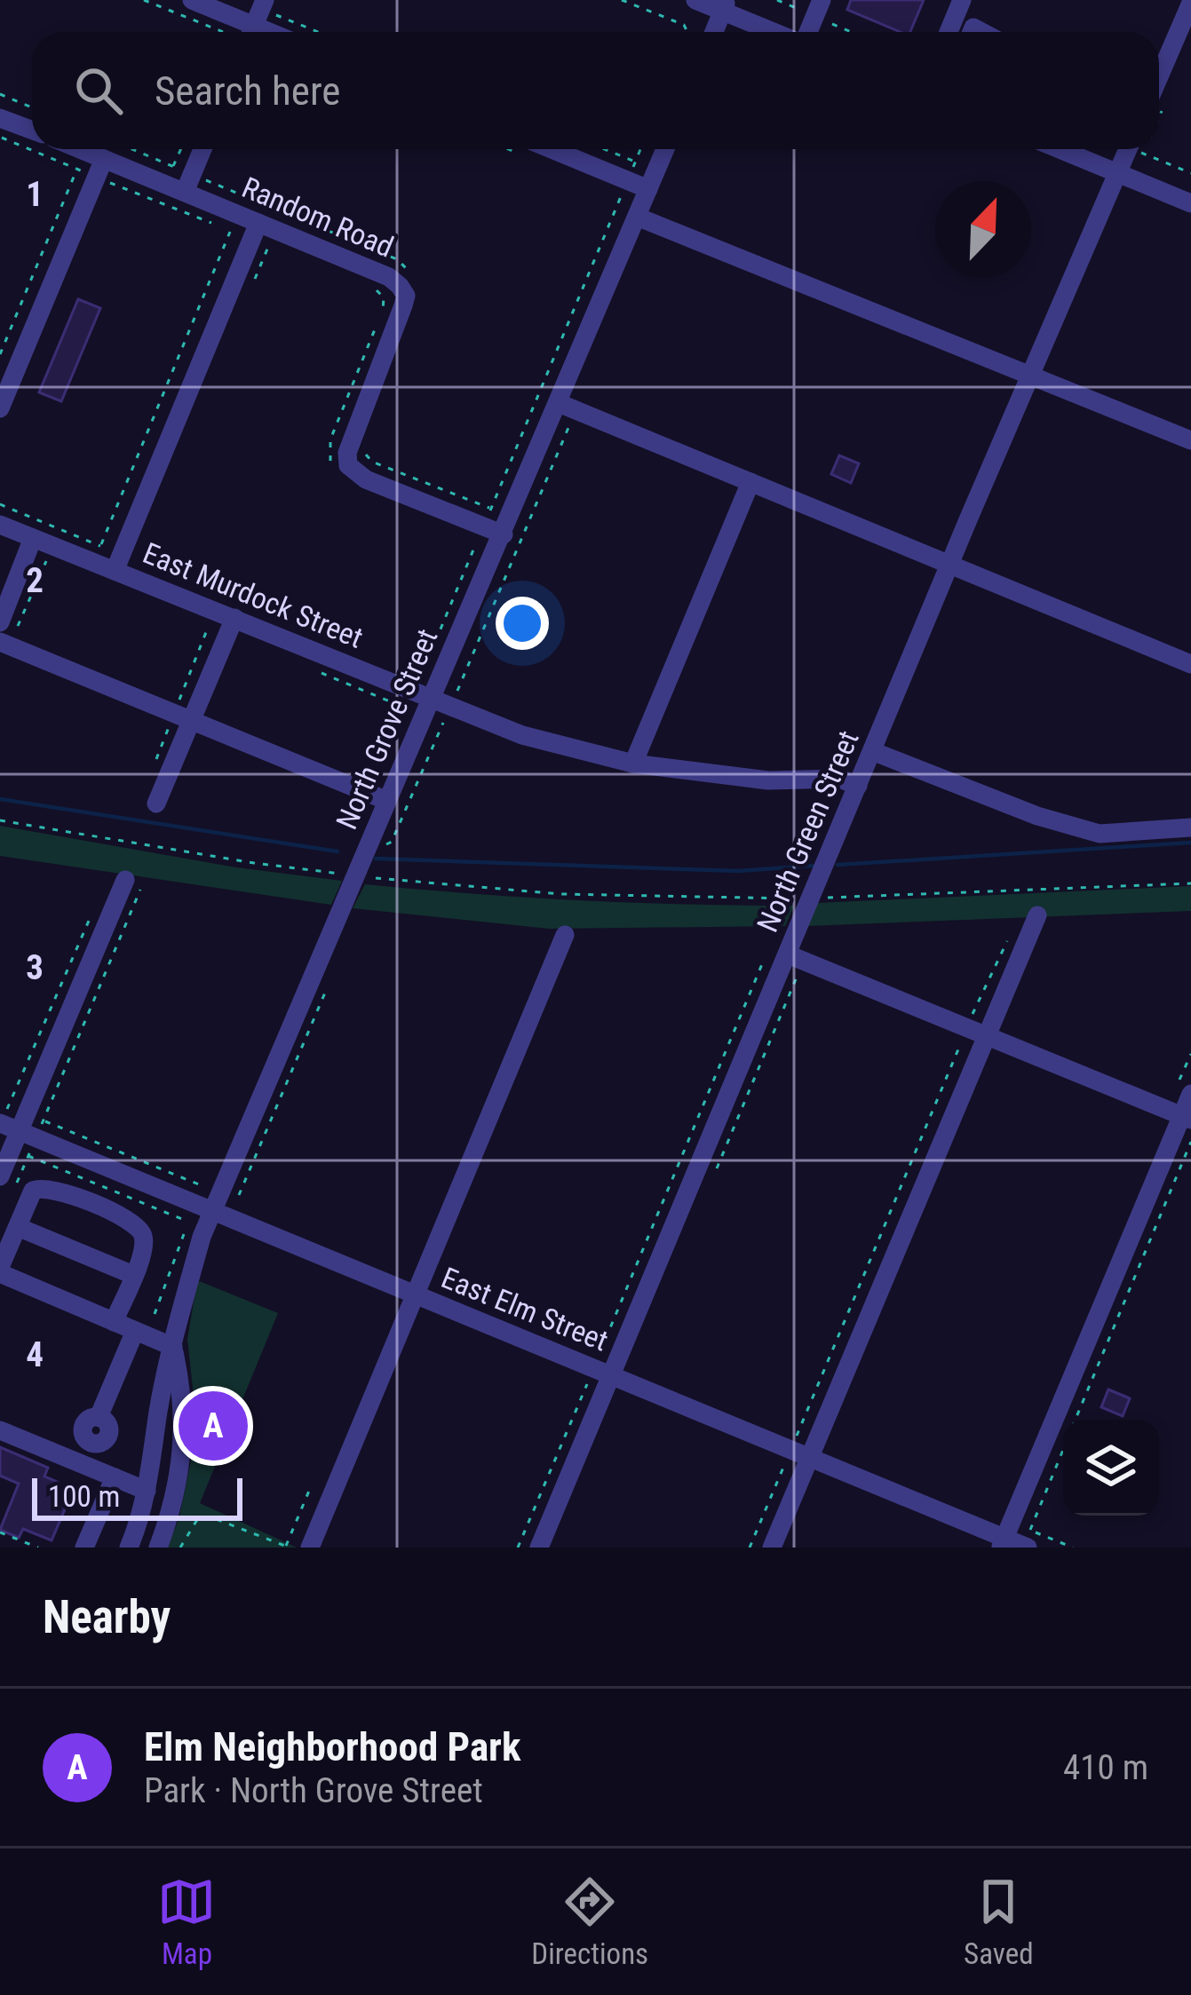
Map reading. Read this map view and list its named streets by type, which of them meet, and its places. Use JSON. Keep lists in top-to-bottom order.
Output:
{
  "streets": {
    "street": [
      "Random Road",
      "East Murdock Street",
      "North Grove Street",
      "North Green Street",
      "East Elm Street"
    ]
  },
  "crossings": [
    ["Random Road", "North Grove Street"],
    ["East Murdock Street", "North Grove Street"],
    ["East Murdock Street", "North Green Street"],
    ["North Grove Street", "East Elm Street"],
    ["North Green Street", "East Elm Street"]
  ],
  "scale_bar": "100 m",
  "north": "top right",
  "page": {
    "search": "Search here",
    "pins": "A",
    "scale": "100 m",
    "heading": "Nearby",
    "list": [
      {
        "mark": "A",
        "name": "Elm Neighborhood Park",
        "note": "Park · North Grove Street",
        "value": "410 m"
      }
    ],
    "nav": ["Map", "Directions", "Saved"]
  },
  "grid": {
    "rows": [
      "1",
      "2",
      "3",
      "4"
    ]
  }
}
